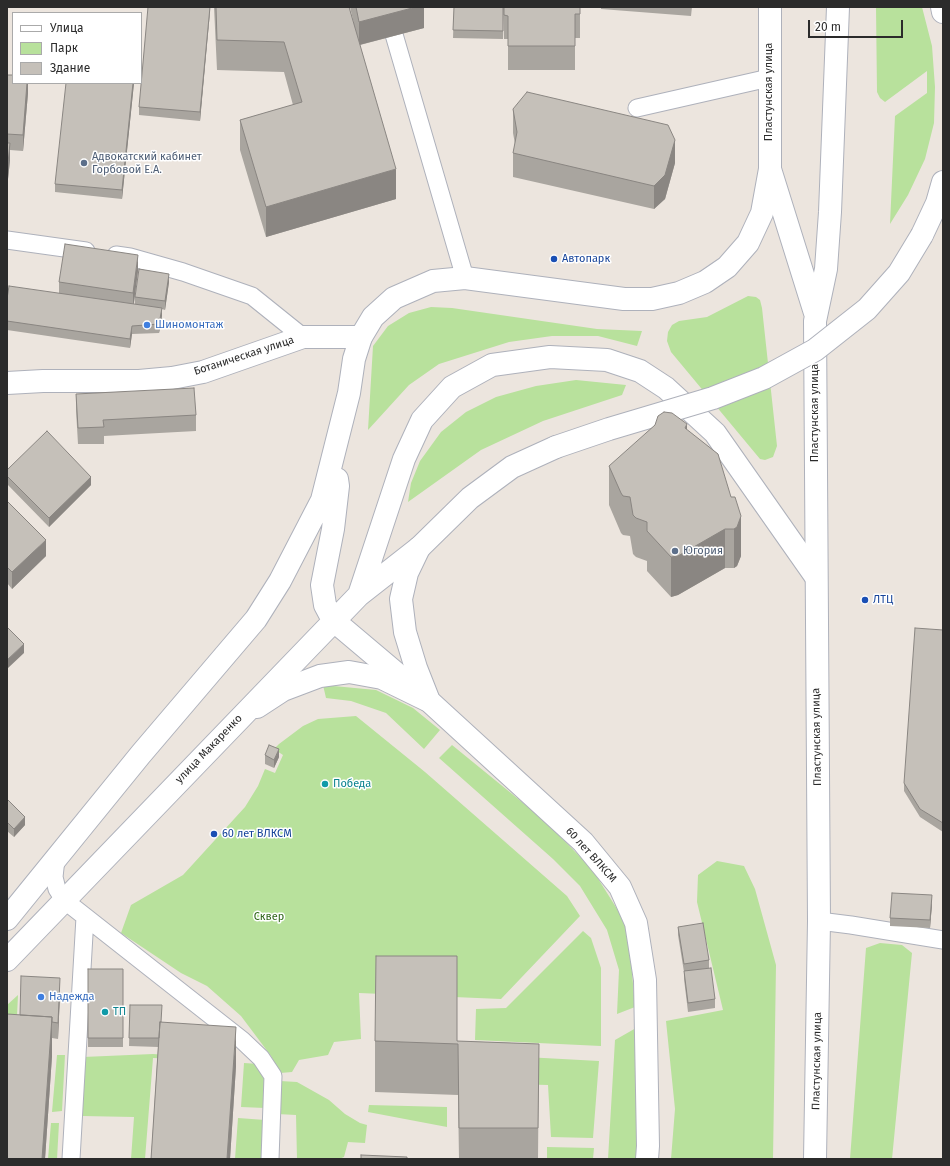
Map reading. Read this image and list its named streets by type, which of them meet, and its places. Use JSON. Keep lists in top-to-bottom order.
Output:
{
  "streets": {
    "street": [
      "Пластунская улица",
      "Ботаническая улица",
      "улица Макаренко",
      "60 лет ВЛКСМ"
    ]
  },
  "parks": ["Сквер"],
  "places": [
    "Адвокатский кабинет Горбовой Е.А.",
    "Автопарк",
    "Шиномонтаж",
    "Югория",
    "ЛТЦ",
    "Победа",
    "60 лет ВЛКСМ",
    "Надежда",
    "ТП"
  ],
  "legend": ["Улица", "Парк", "Здание"],
  "scale_bar": "20 m"
}
